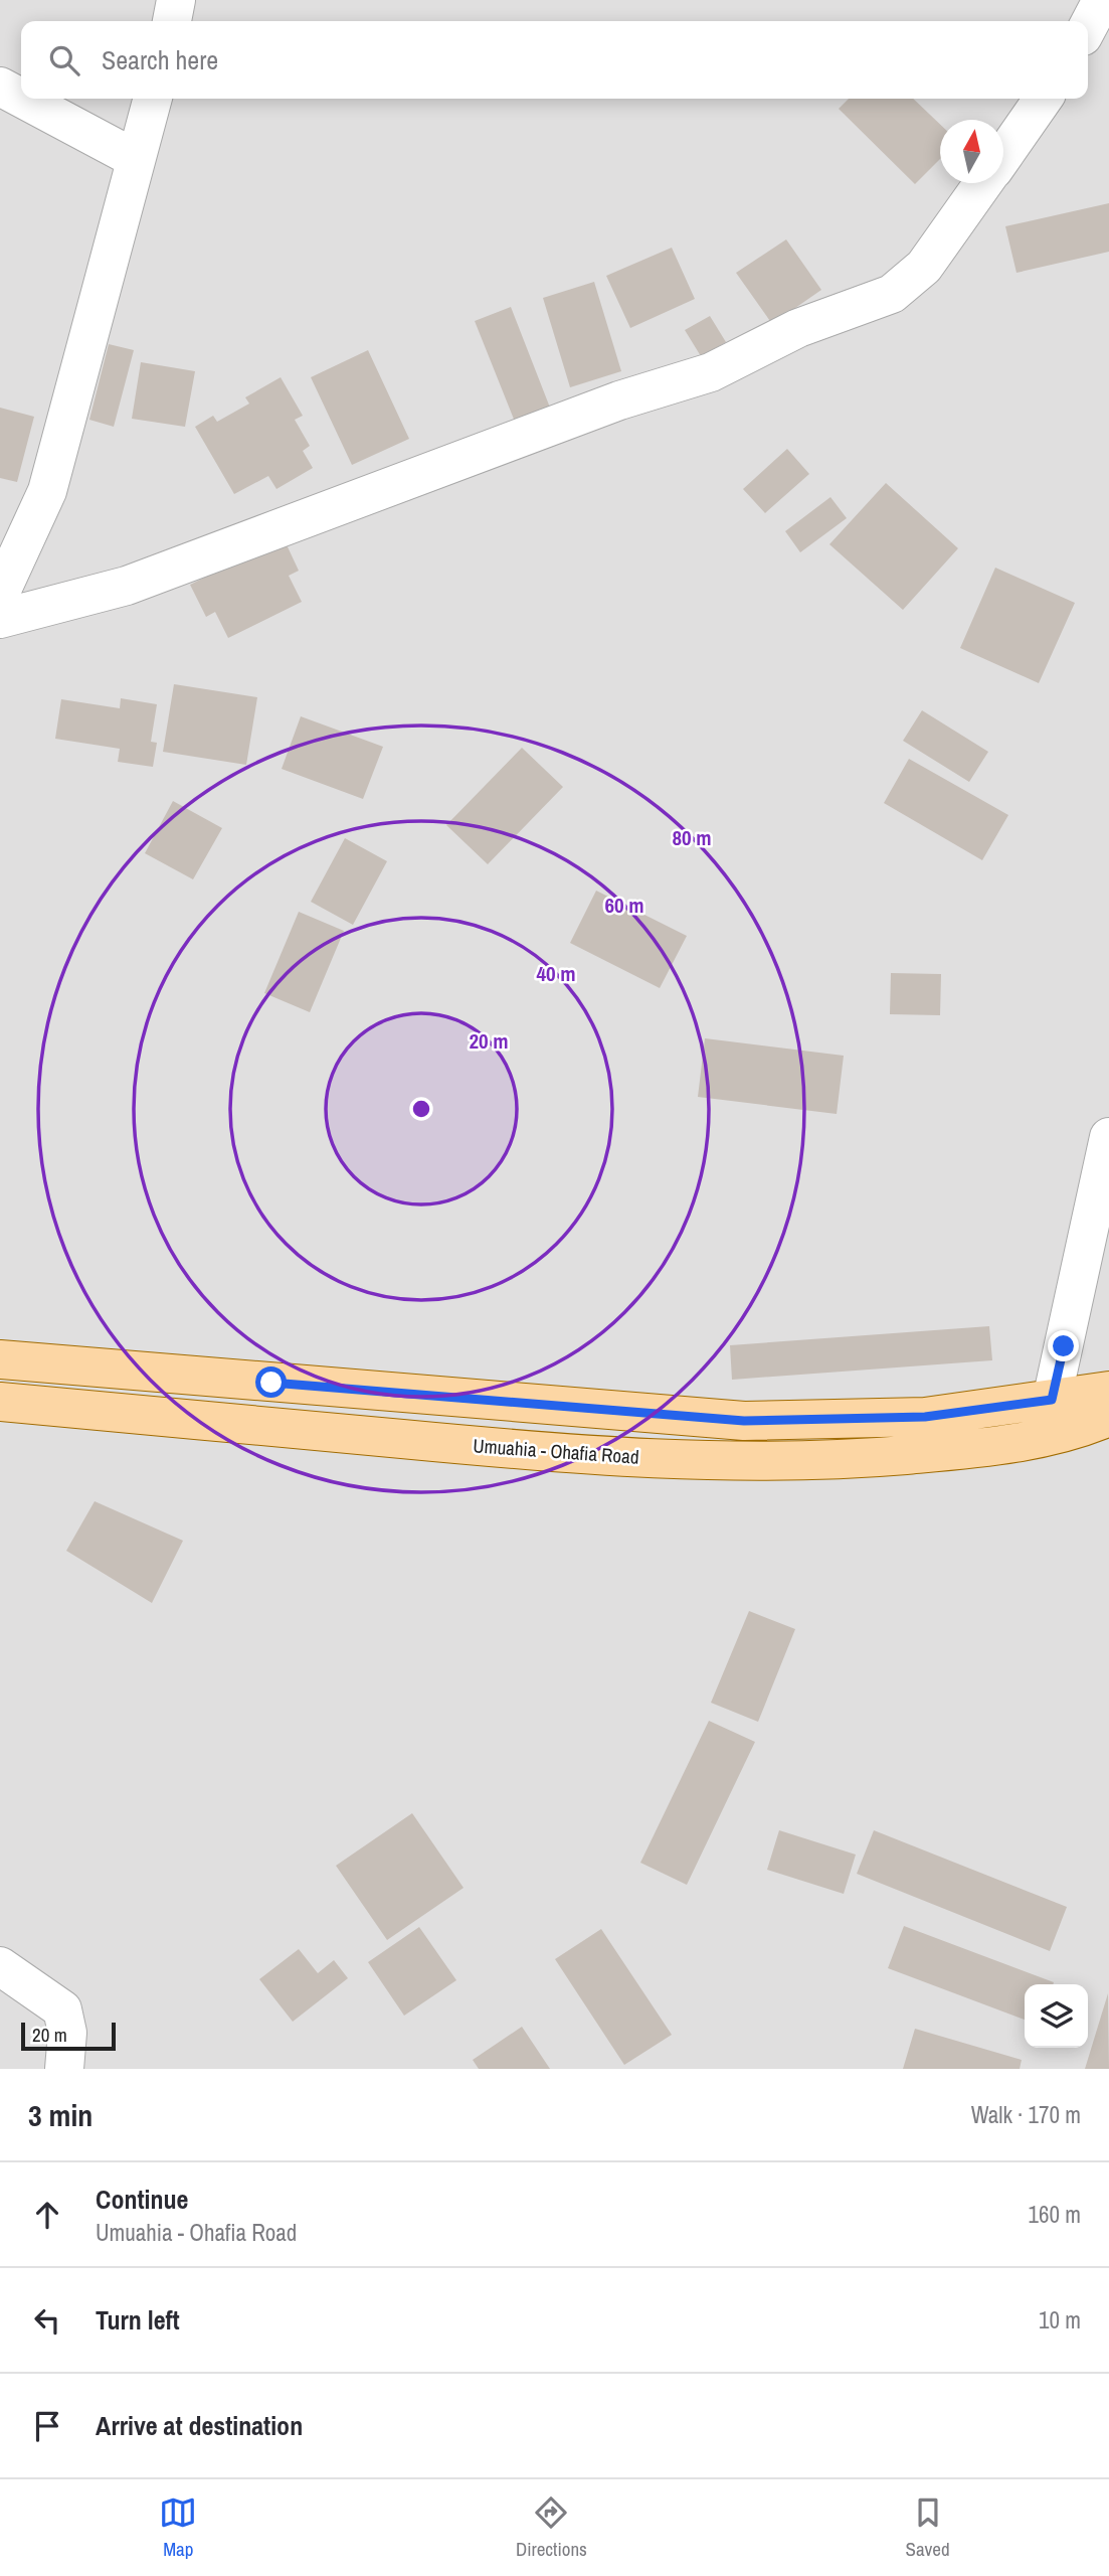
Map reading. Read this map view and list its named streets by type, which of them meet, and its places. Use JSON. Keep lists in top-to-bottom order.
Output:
{
  "streets": {
    "main road": ["Umuahia - Ohafia Road"]
  },
  "scale_bar": "20 m",
  "north": "top",
  "page": {
    "search": "Search here",
    "scale": "20 m",
    "heading": ["3 min", "Walk · 170 m"],
    "list": [
      ["Continue", "Umuahia - Ohafia Road", "160 m"],
      ["Turn left", "10 m"],
      "Arrive at destination"
    ],
    "nav": ["Map", "Directions", "Saved"]
  },
  "rings": [
    "80 m",
    "60 m",
    "40 m",
    "20 m"
  ]
}
